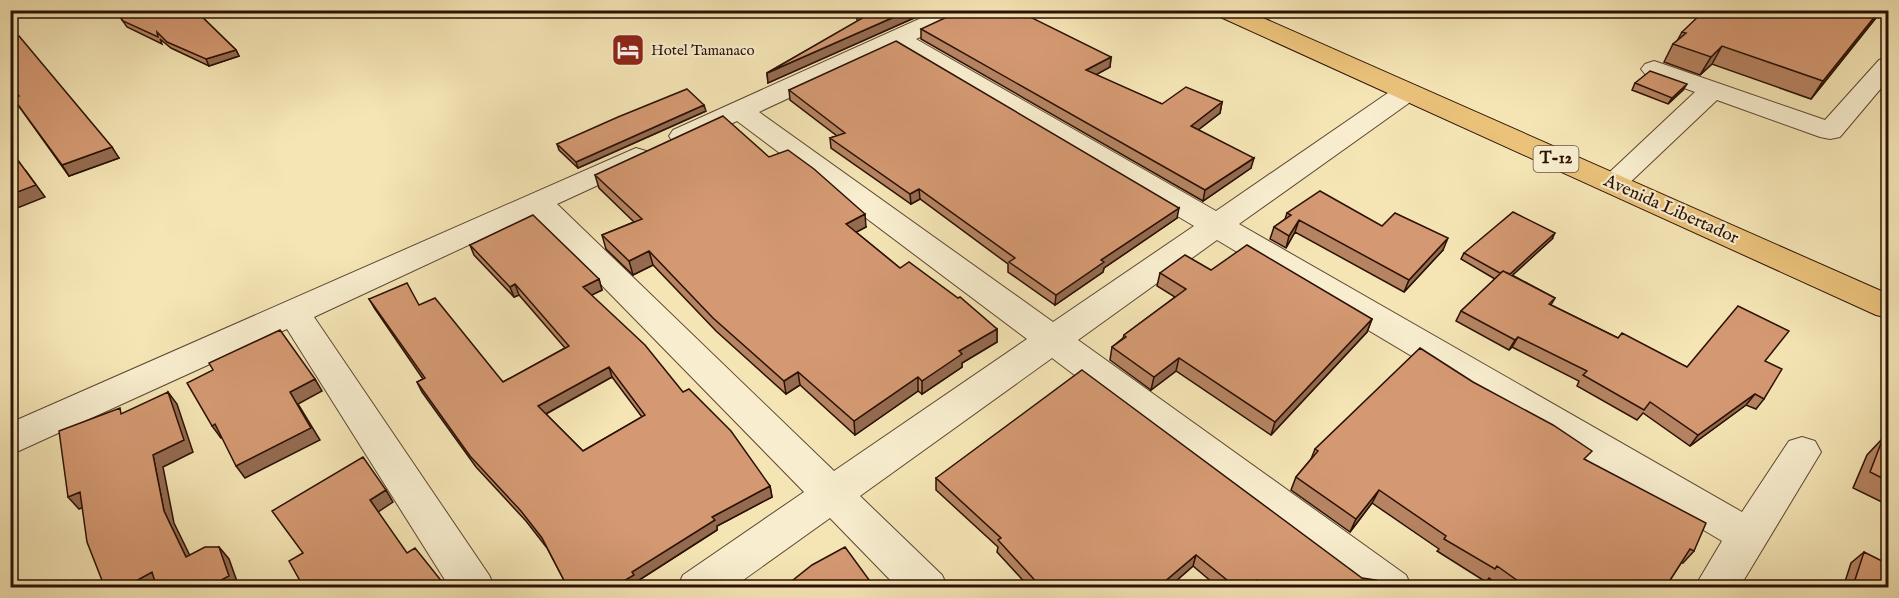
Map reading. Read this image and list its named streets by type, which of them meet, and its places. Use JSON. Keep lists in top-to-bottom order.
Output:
{
  "streets": {
    "highway": ["T-12", "Avenida Libertador"]
  },
  "places": {
    "hotel": ["Hotel Tamanaco"]
  }
}
